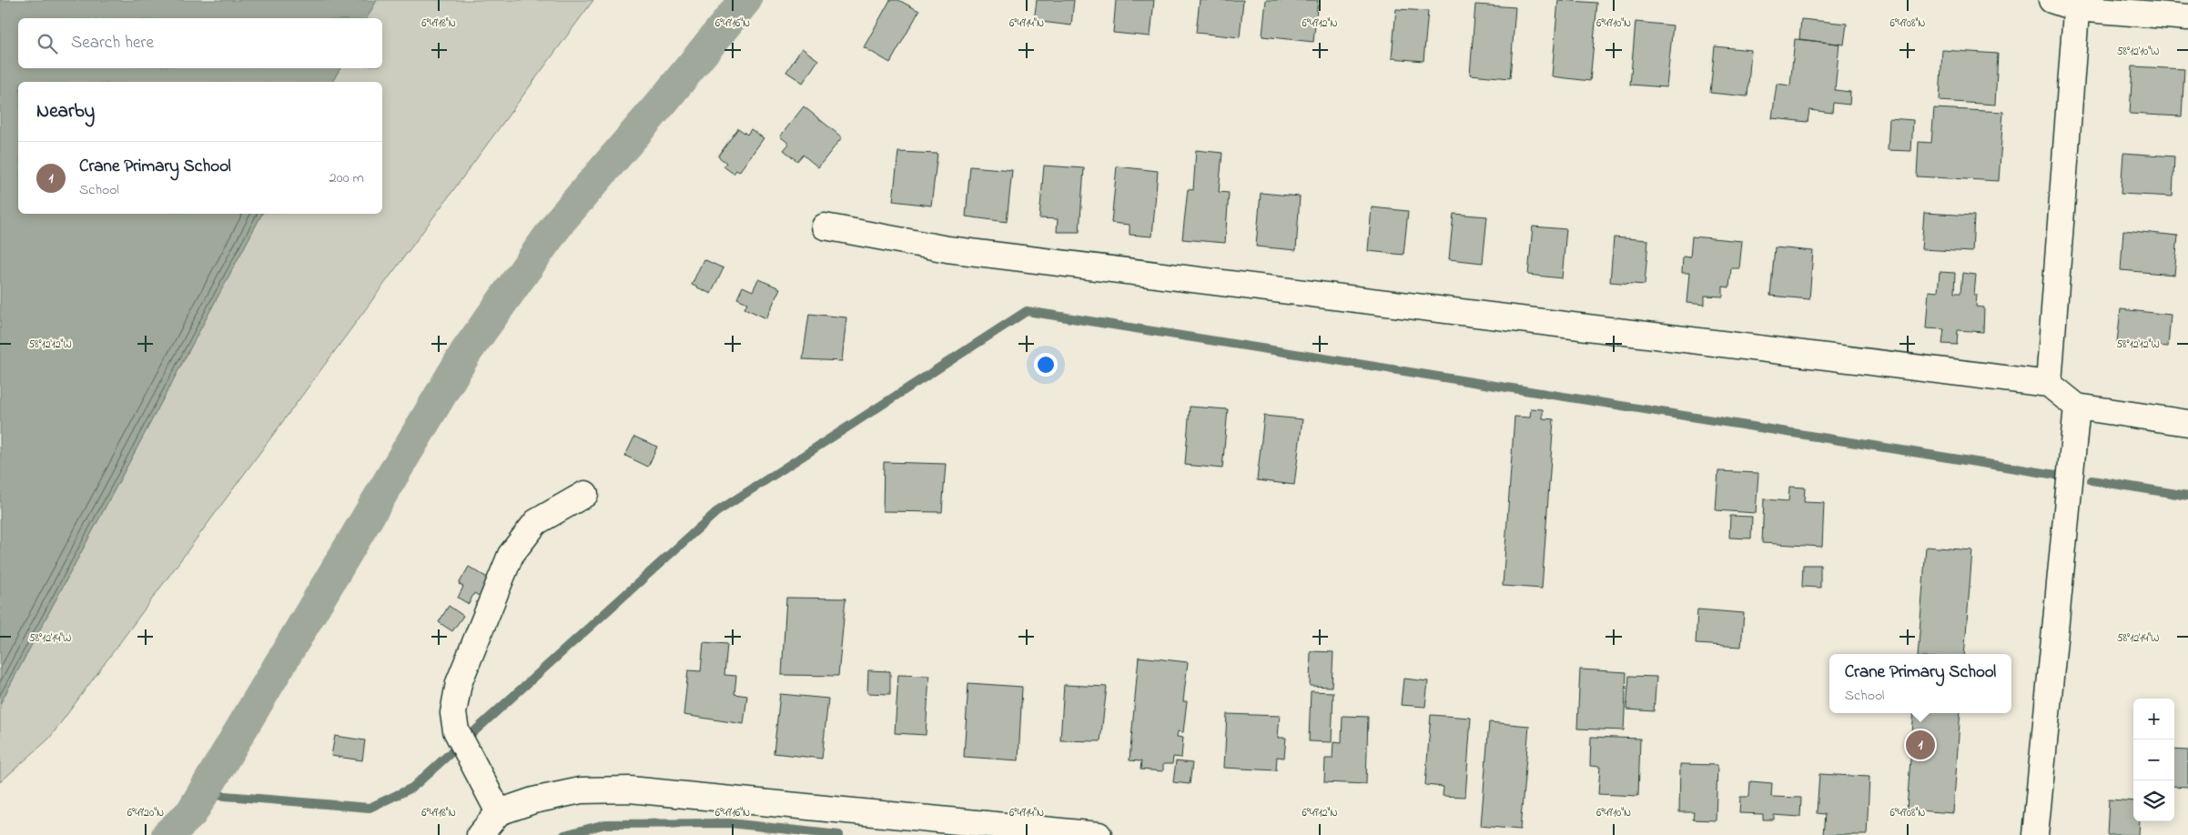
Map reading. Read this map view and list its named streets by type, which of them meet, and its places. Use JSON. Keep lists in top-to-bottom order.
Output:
{
  "page": {
    "search": "Search here",
    "heading": "Nearby",
    "list": [
      {
        "mark": "1",
        "name": "Crane Primary School",
        "note": "School",
        "value": "200 m"
      }
    ],
    "popup": ["Crane Primary School", "School"],
    "map_buttons": ["+", "−"],
    "pins": "1"
  },
  "coordinates": [
    "6°49'18\"N",
    "6°49'16\"N",
    "6°49'14\"N",
    "6°49'12\"N",
    "6°49'10\"N",
    "6°49'08\"N",
    "58°12'10\"W",
    "58°12'12\"W",
    "58°12'14\"W",
    "6°49'20\"N"
  ]
}
